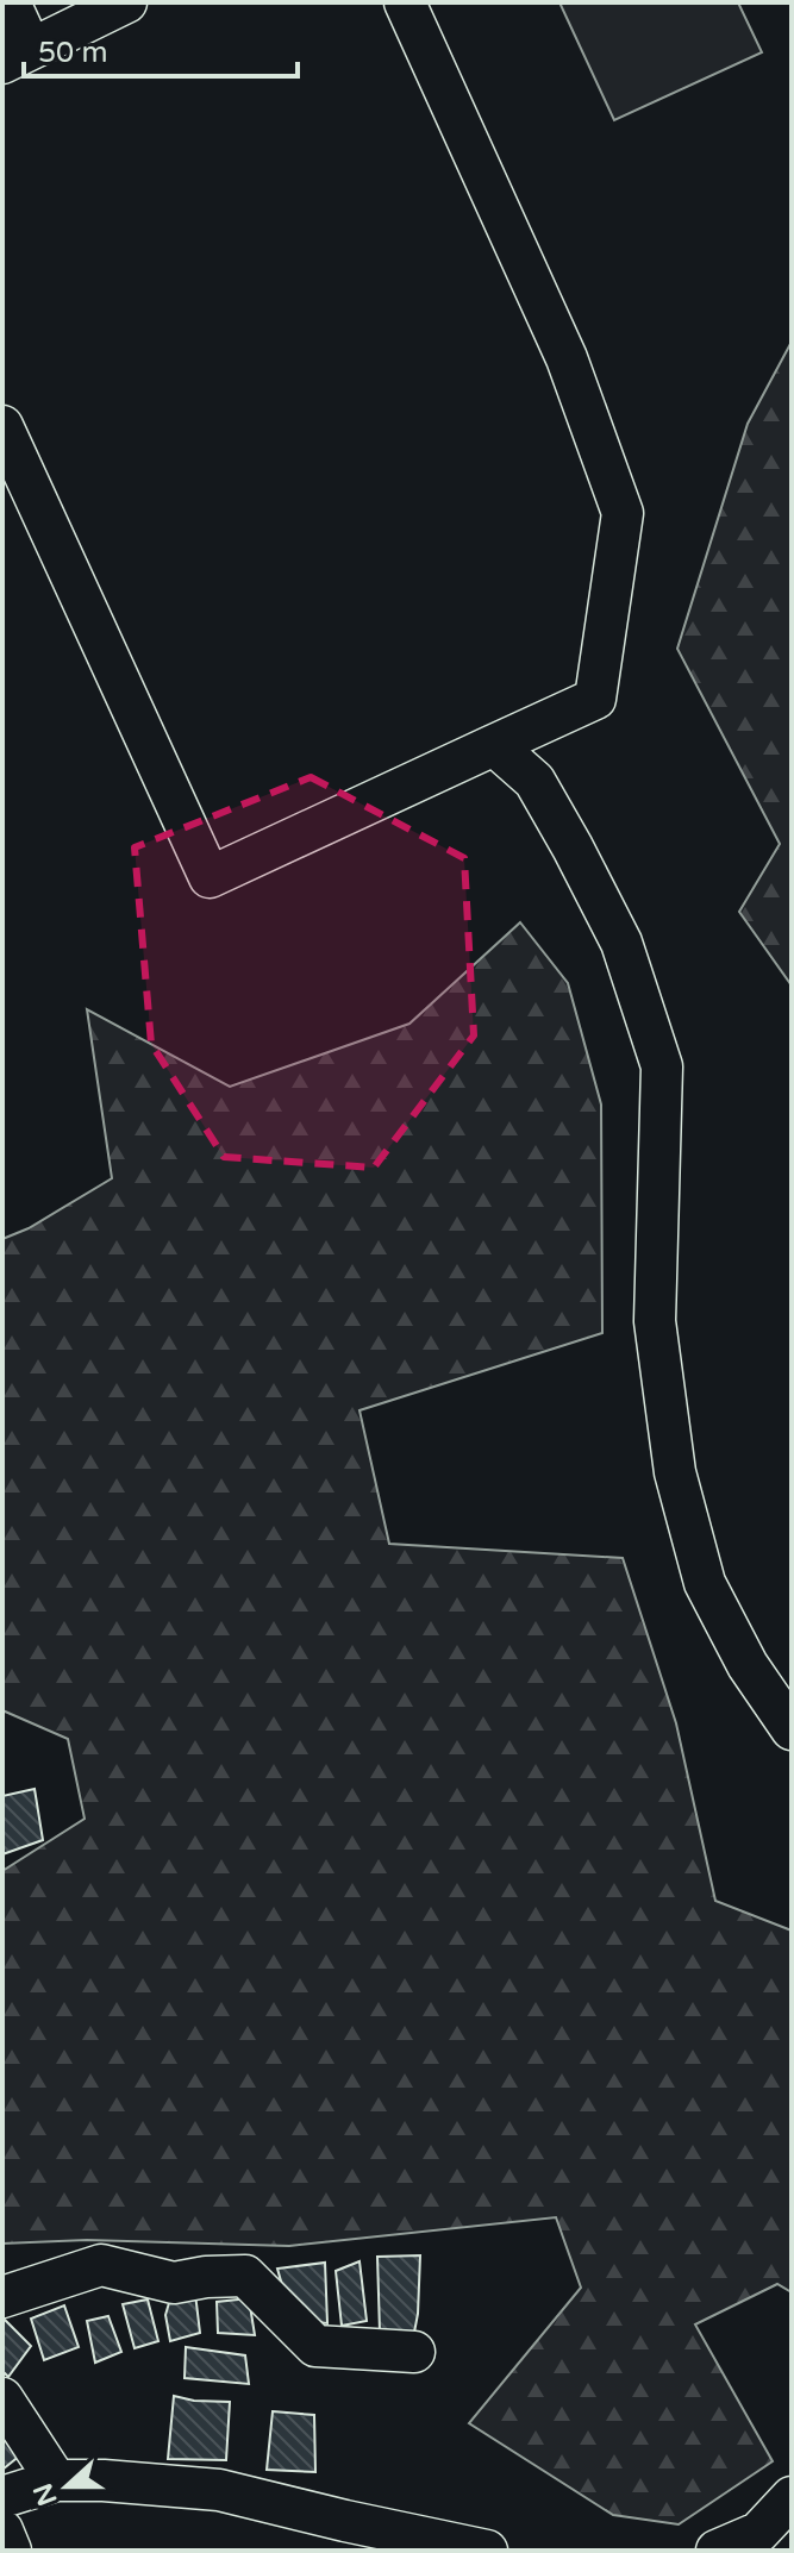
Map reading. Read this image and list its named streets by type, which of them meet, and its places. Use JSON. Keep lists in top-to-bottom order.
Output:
{
  "scale_bar": "50 m",
  "north": "left"
}
